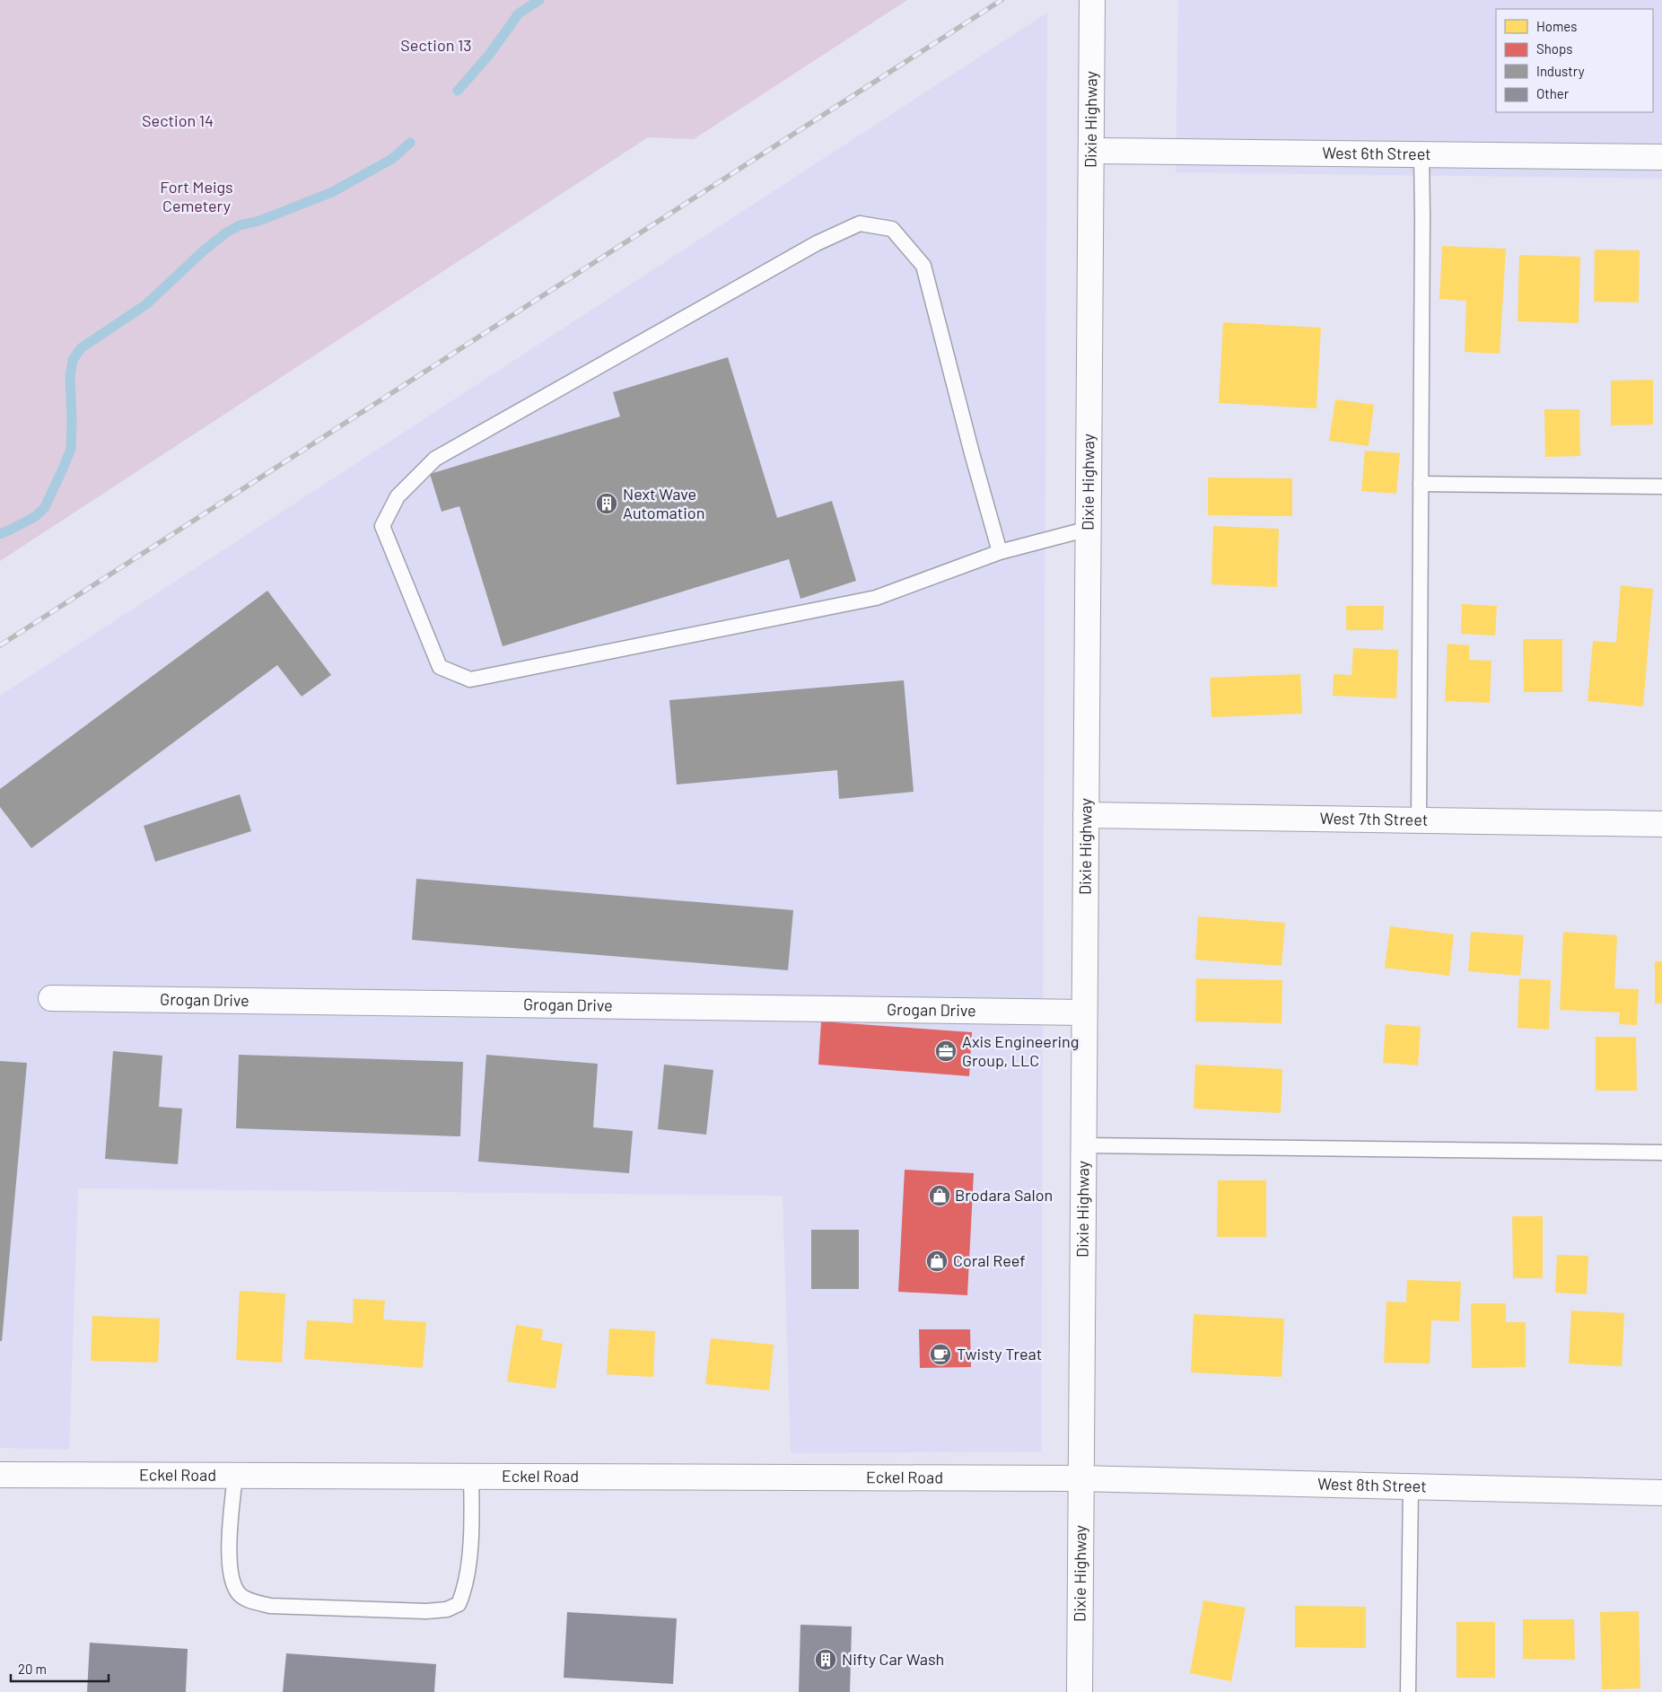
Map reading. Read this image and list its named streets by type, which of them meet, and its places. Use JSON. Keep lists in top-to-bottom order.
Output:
{
  "streets": {
    "street": [
      "Dixie Highway",
      "West 6th Street",
      "West 7th Street",
      "Grogan Drive",
      "Eckel Road",
      "West 8th Street"
    ]
  },
  "crossings": [
    ["Dixie Highway", "West 6th Street"],
    ["Dixie Highway", "West 7th Street"],
    ["Dixie Highway", "Grogan Drive"],
    ["Dixie Highway", "Eckel Road"],
    ["Dixie Highway", "West 8th Street"],
    ["Eckel Road", "West 8th Street"]
  ],
  "parks": ["Section 13", "Section 14", "Fort Meigs Cemetery"],
  "places": {
    "building": ["Next Wave Automation", "Nifty Car Wash"],
    "office": ["Axis Engineering Group, LLC"],
    "shop": ["Brodara Salon", "Coral Reef"],
    "cafe": ["Twisty Treat"]
  },
  "legend": [
    "Homes",
    "Shops",
    "Industry",
    "Other"
  ],
  "scale_bar": "20 m"
}
